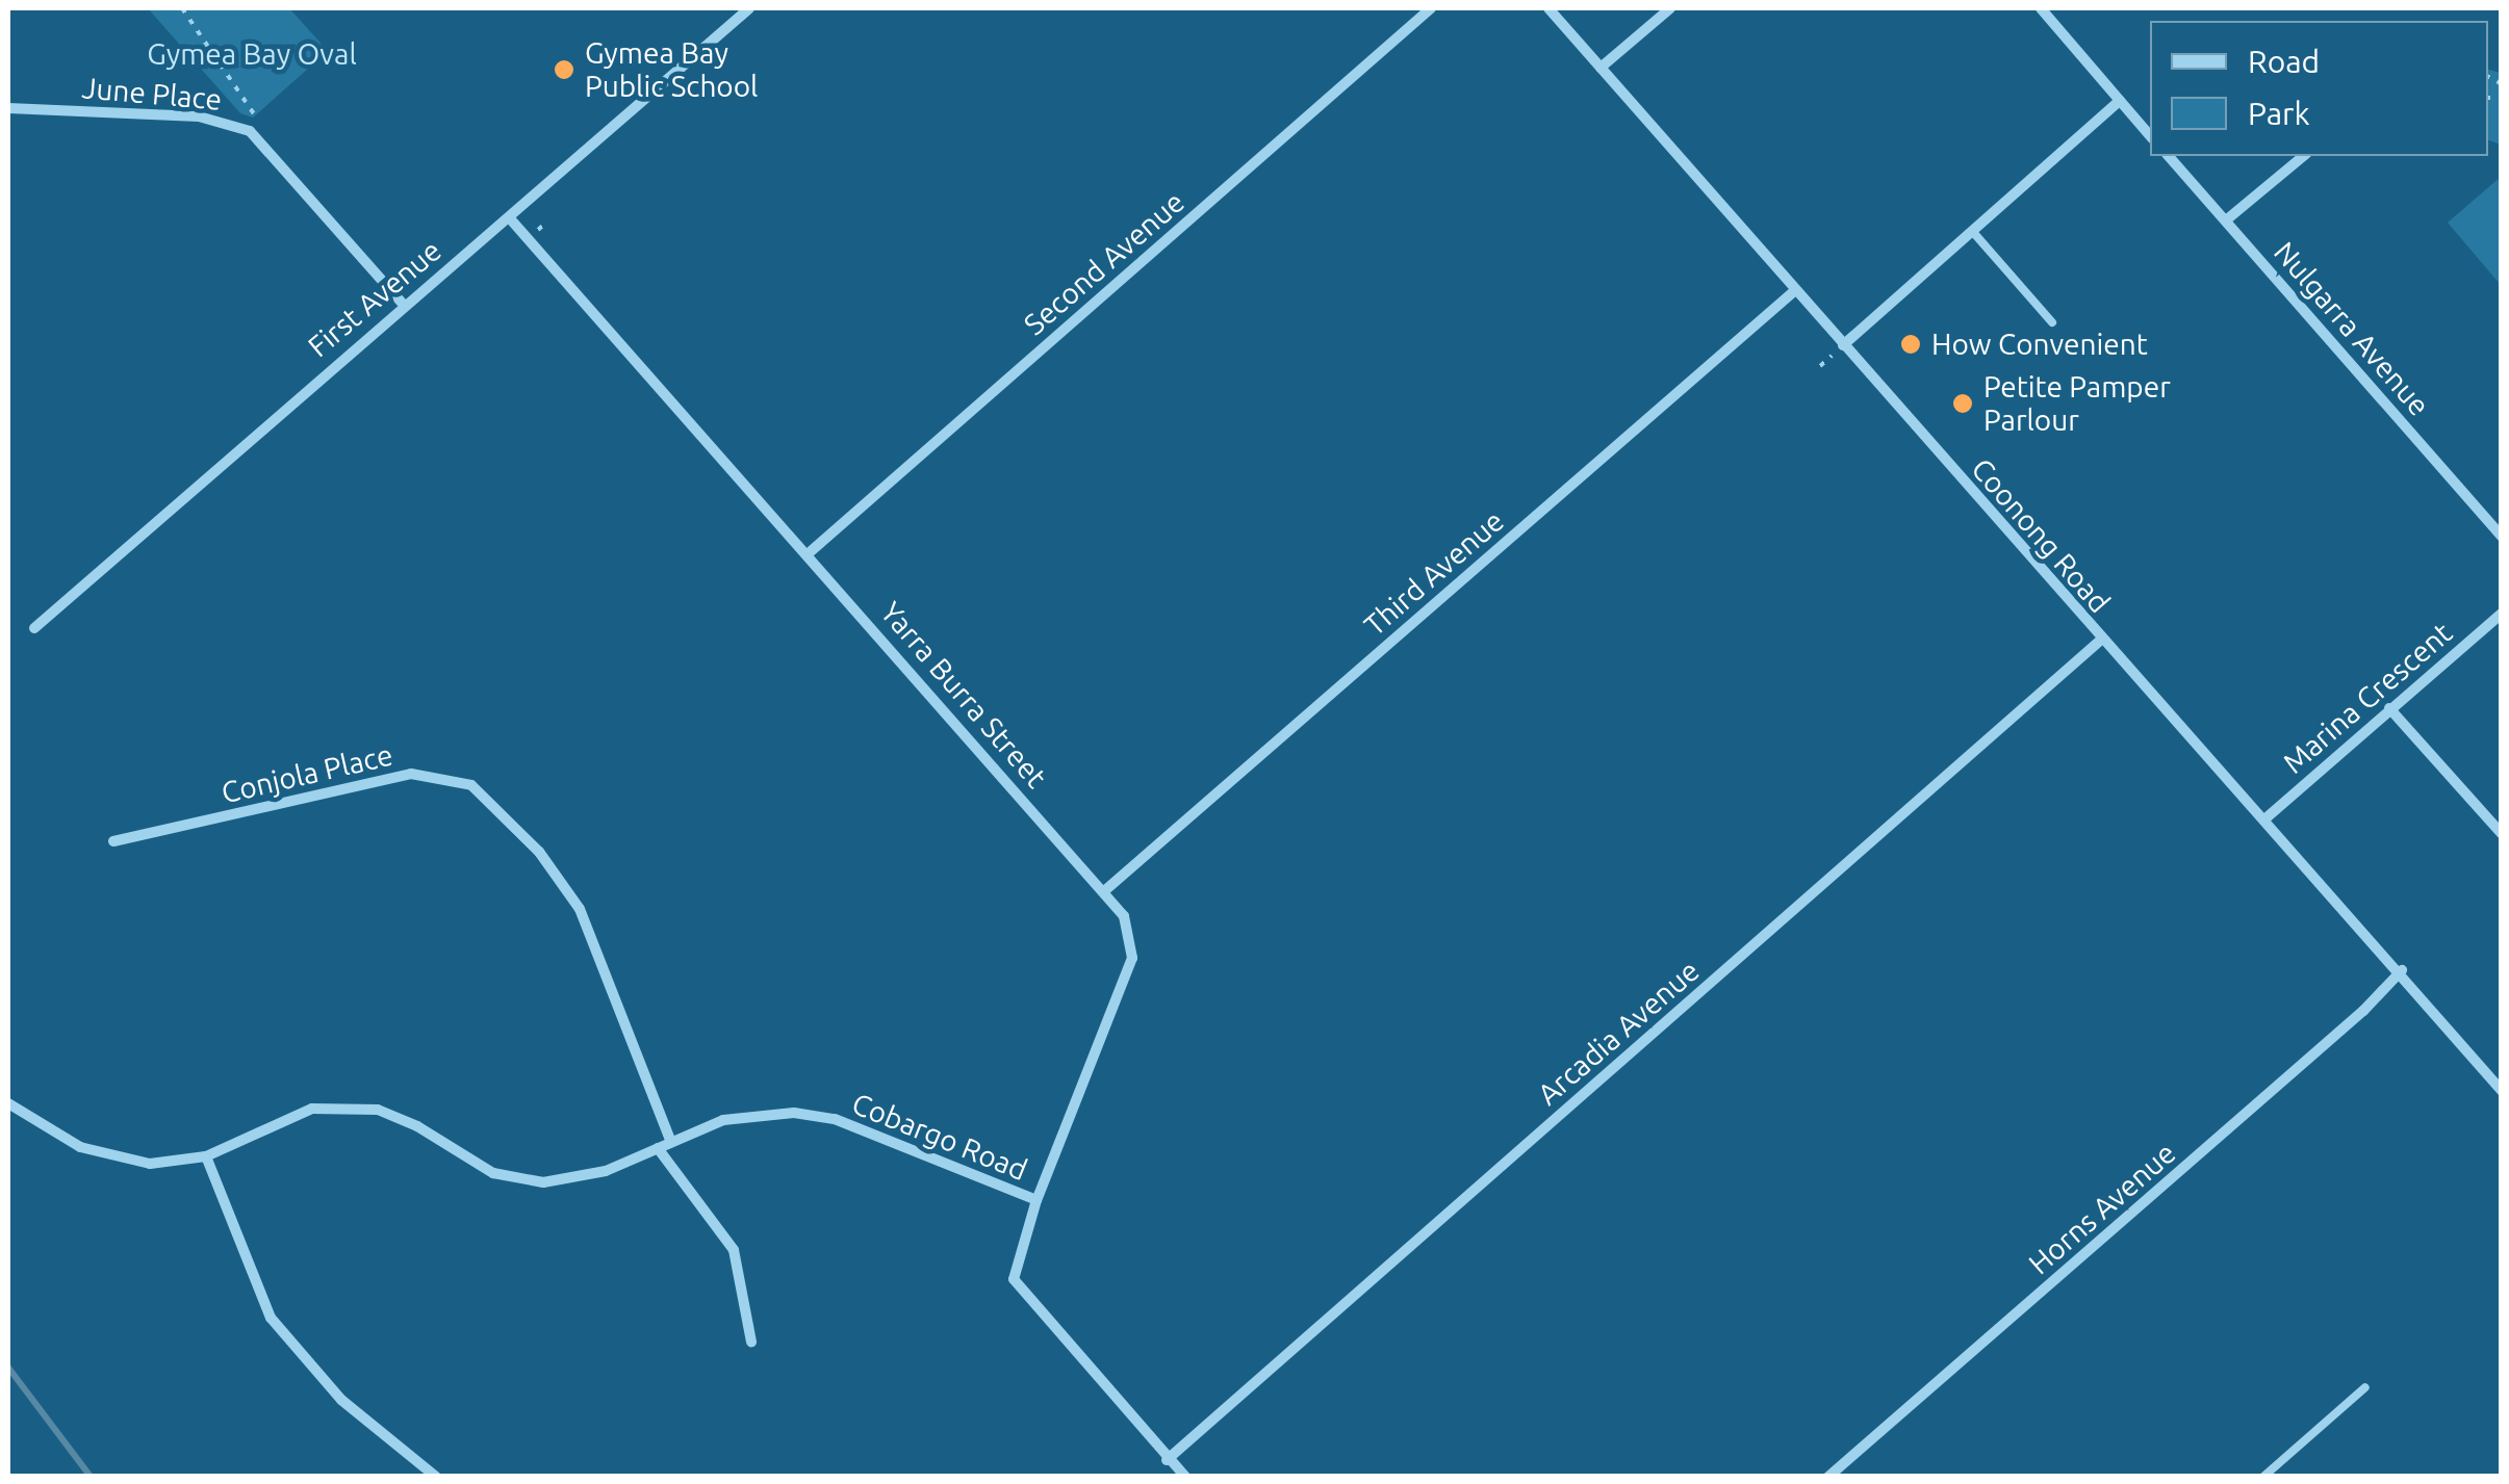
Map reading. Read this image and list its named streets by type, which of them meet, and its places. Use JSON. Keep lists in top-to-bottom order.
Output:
{
  "streets": {
    "street": [
      "June Place",
      "Second Avenue",
      "First Avenue",
      "Nulgarra Avenue",
      "Coonong Road",
      "Third Avenue",
      "Yarra Burra Street",
      "Marina Crescent",
      "Conjola Place",
      "Arcadia Avenue",
      "Cobargo Road",
      "Horns Avenue"
    ]
  },
  "crossings": [
    ["June Place", "First Avenue"],
    ["Second Avenue", "Yarra Burra Street"],
    ["First Avenue", "Yarra Burra Street"],
    ["Coonong Road", "Third Avenue"],
    ["Coonong Road", "Marina Crescent"],
    ["Coonong Road", "Arcadia Avenue"],
    ["Coonong Road", "Horns Avenue"],
    ["Third Avenue", "Yarra Burra Street"],
    ["Yarra Burra Street", "Arcadia Avenue"],
    ["Yarra Burra Street", "Cobargo Road"],
    ["Conjola Place", "Cobargo Road"]
  ],
  "parks": ["Gymea Bay Oval"],
  "places": ["Gymea Bay Public School", "How Convenient", "Petite Pamper Parlour"],
  "legend": ["Road", "Park"]
}
